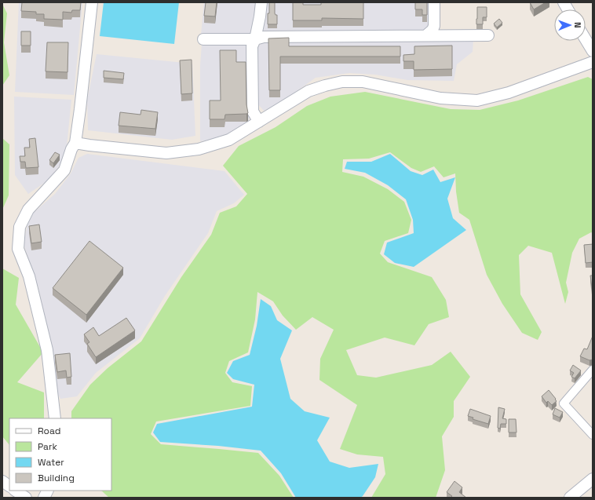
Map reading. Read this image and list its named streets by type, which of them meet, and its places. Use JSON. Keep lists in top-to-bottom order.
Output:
{
  "legend": [
    "Road",
    "Park",
    "Water",
    "Building"
  ],
  "north": "right"
}
